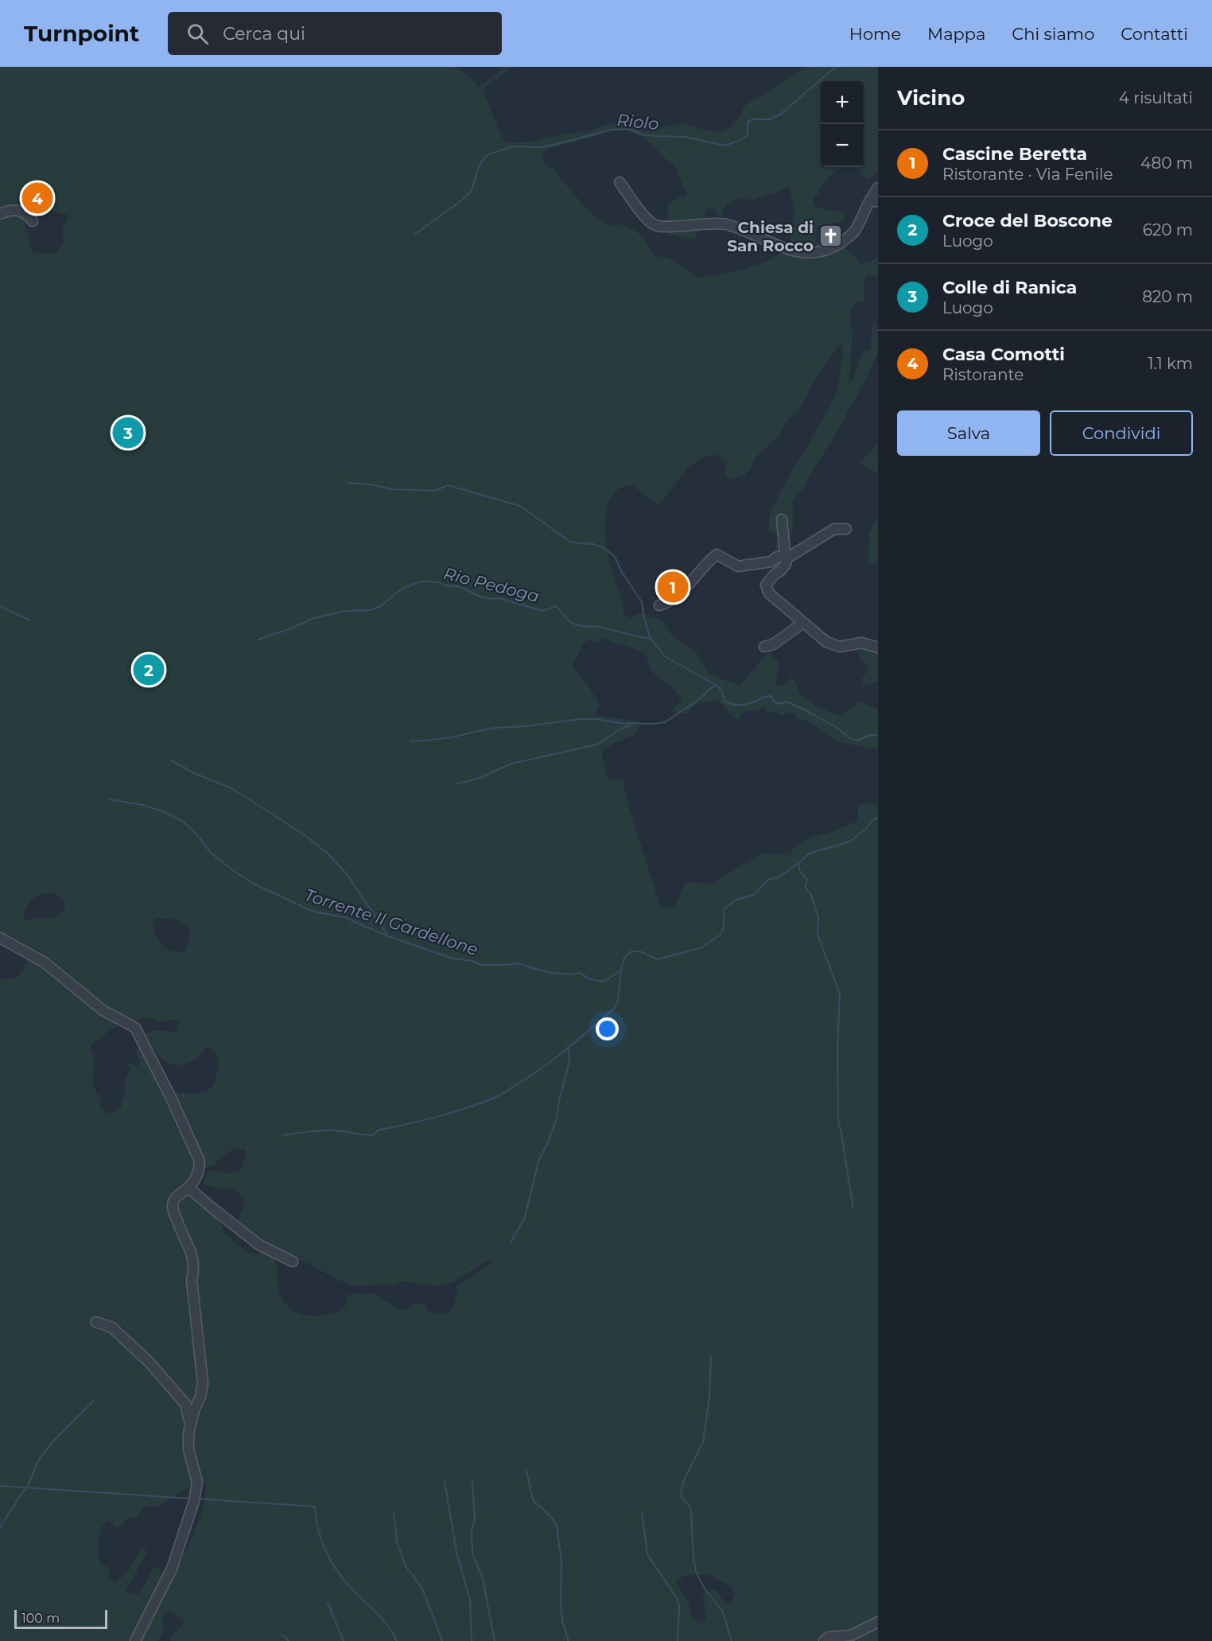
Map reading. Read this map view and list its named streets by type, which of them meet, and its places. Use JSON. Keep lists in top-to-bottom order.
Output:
{
  "water": ["Riolo", "Rio Pedoga", "Torrente Il Gardellone"],
  "places": {
    "church": ["Chiesa di San Rocco"]
  },
  "scale_bar": "100 m",
  "page": {
    "header": "Turnpoint",
    "search": "Cerca qui",
    "nav": [
      "Home",
      "Mappa",
      "Chi siamo",
      "Contatti"
    ],
    "heading": ["Vicino", "4 risultati"],
    "map_buttons": ["+", "−"],
    "list": [
      {
        "mark": "1",
        "name": "Cascine Beretta",
        "note": "Ristorante · Via Fenile",
        "value": "480 m"
      },
      {
        "mark": "2",
        "name": "Croce del Boscone",
        "note": "Luogo",
        "value": "620 m"
      },
      {
        "mark": "3",
        "name": "Colle di Ranica",
        "note": "Luogo",
        "value": "820 m"
      },
      {
        "mark": "4",
        "name": "Casa Comotti",
        "note": "Ristorante",
        "value": "1.1 km"
      }
    ],
    "pins": [
      "4",
      "3",
      "1",
      "2"
    ],
    "buttons": ["Salva", "Condividi"],
    "scale": "100 m"
  }
}
